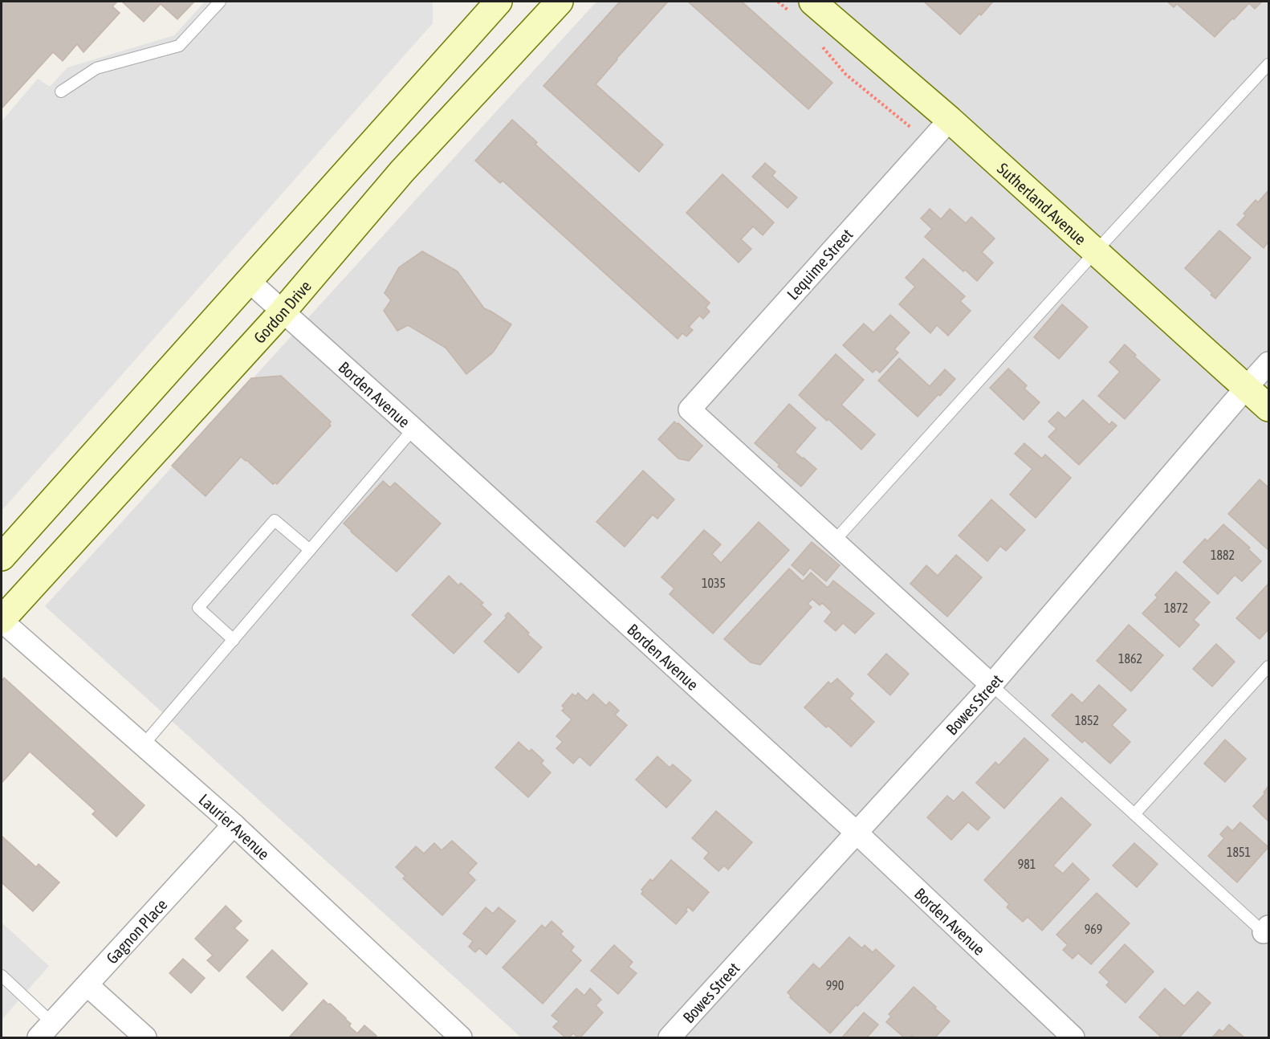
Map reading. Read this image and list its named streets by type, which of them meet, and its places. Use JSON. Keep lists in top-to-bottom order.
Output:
{
  "streets": {
    "main road": ["Sutherland Avenue", "Gordon Drive"],
    "street": [
      "Lequime Street",
      "Borden Avenue",
      "Bowes Street",
      "Laurier Avenue",
      "Gagnon Place"
    ]
  },
  "crossings": [
    ["Sutherland Avenue", "Lequime Street"],
    ["Sutherland Avenue", "Bowes Street"],
    ["Gordon Drive", "Borden Avenue"],
    ["Gordon Drive", "Laurier Avenue"],
    ["Borden Avenue", "Bowes Street"],
    ["Laurier Avenue", "Gagnon Place"]
  ],
  "house_numbers": [
    "1882",
    "1035",
    "1872",
    "1862",
    "1852",
    "1851",
    "981",
    "969",
    "990"
  ]
}
